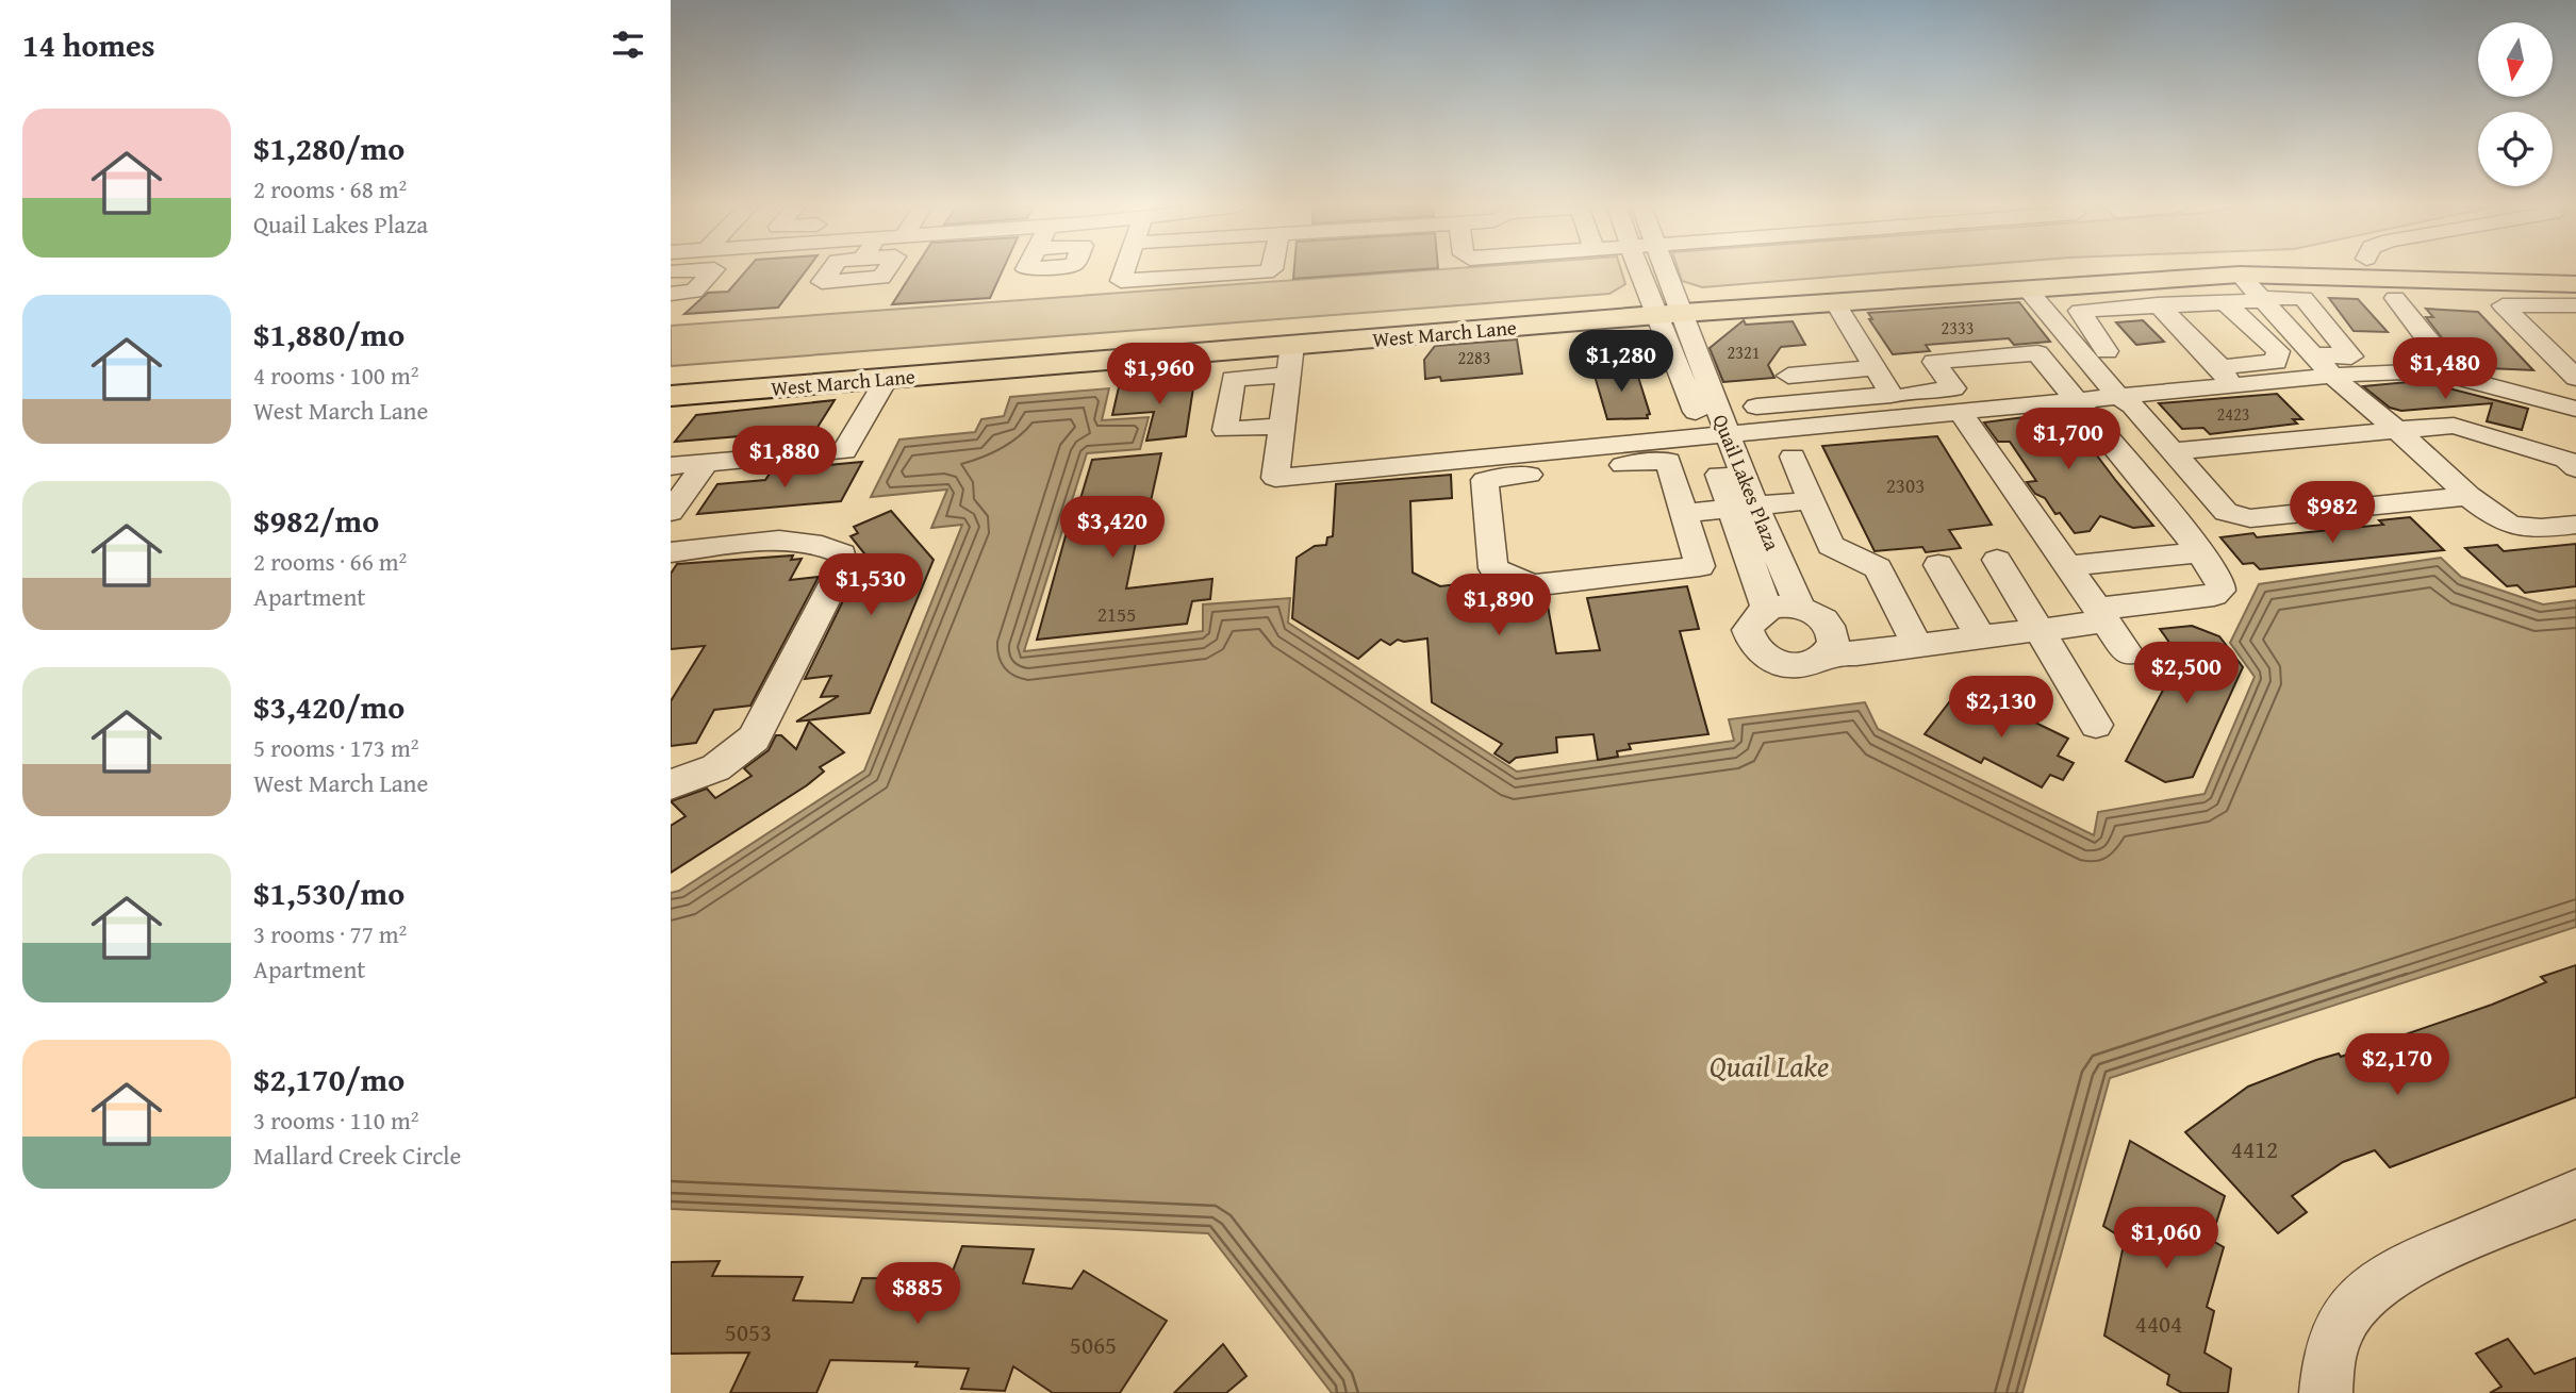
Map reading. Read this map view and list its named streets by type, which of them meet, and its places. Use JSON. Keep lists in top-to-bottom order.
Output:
{
  "streets": {
    "main road": ["West March Lane"],
    "street": ["Quail Lakes Plaza"]
  },
  "crossings": [
    ["West March Lane", "Quail Lakes Plaza"]
  ],
  "water": ["Quail Lake"],
  "house_numbers": [
    "2333",
    "2321",
    "2283",
    "2423",
    "2303",
    "2155",
    "4412",
    "4404",
    "5053",
    "5065"
  ],
  "north": "bottom",
  "page": {
    "heading": "14 homes",
    "list": [
      {
        "name": "$1,280/mo",
        "note": "2 rooms · 68 m² · Quail Lakes Plaza"
      },
      {
        "name": "$1,880/mo",
        "note": "4 rooms · 100 m² · West March Lane"
      },
      {
        "name": "$982/mo",
        "note": "2 rooms · 66 m² · Apartment"
      },
      {
        "name": "$3,420/mo",
        "note": "5 rooms · 173 m² · West March Lane"
      },
      {
        "name": "$1,530/mo",
        "note": "3 rooms · 77 m² · Apartment"
      },
      {
        "name": "$2,170/mo",
        "note": "3 rooms · 110 m² · Mallard Creek Circle"
      }
    ],
    "price": [
      "$1,280",
      "$1,480",
      "$1,960",
      "$1,700",
      "$1,880",
      "$982",
      "$3,420",
      "$1,530",
      "$1,890",
      "$2,500",
      "$2,130",
      "$2,170",
      "$1,060",
      "$885"
    ]
  }
}
